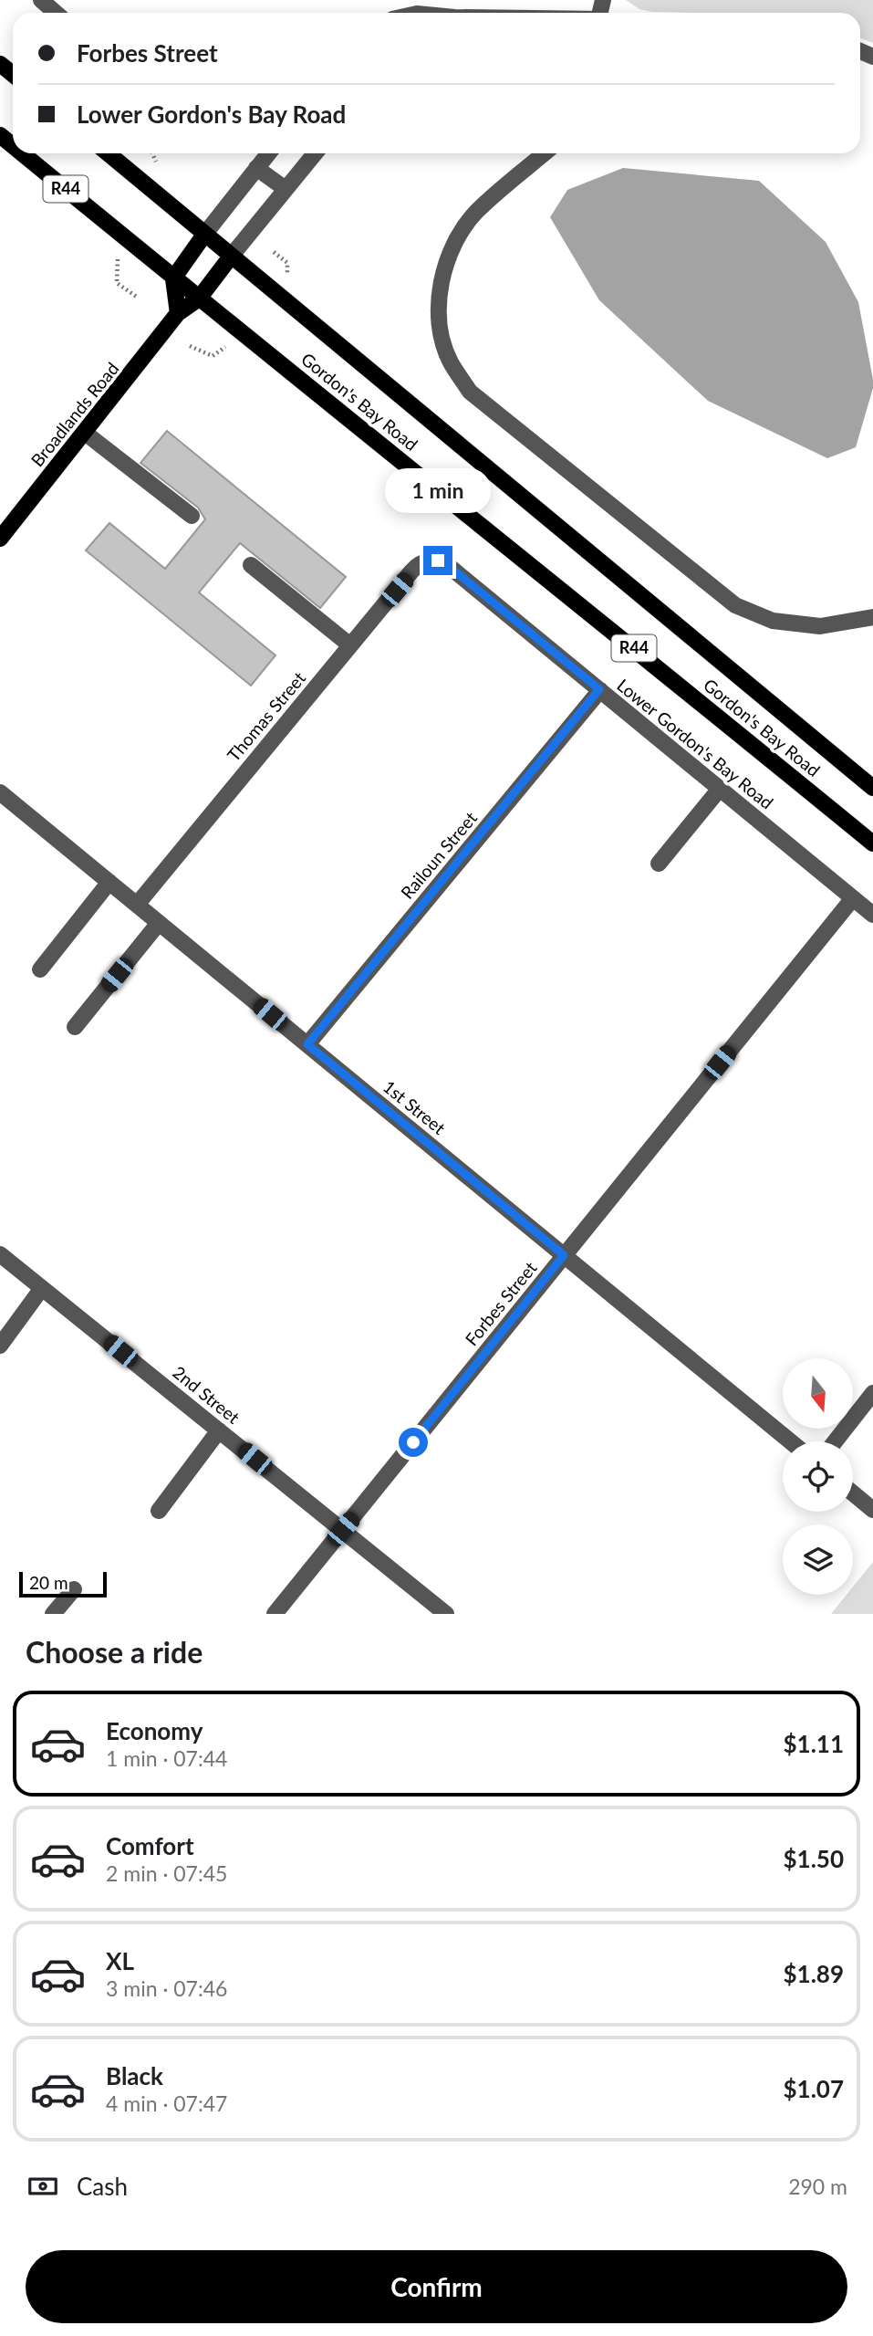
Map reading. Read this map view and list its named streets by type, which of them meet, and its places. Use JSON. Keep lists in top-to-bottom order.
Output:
{
  "streets": {
    "main road": ["R44", "Gordon's Bay Road", "Broadlands Road"],
    "street": [
      "Thomas Street",
      "Lower Gordon's Bay Road",
      "Railoun Street",
      "1st Street",
      "Forbes Street",
      "2nd Street"
    ]
  },
  "crossings": [
    ["Gordon's Bay Road", "Broadlands Road"],
    ["Thomas Street", "Lower Gordon's Bay Road"],
    ["Thomas Street", "1st Street"],
    ["Lower Gordon's Bay Road", "Railoun Street"],
    ["Lower Gordon's Bay Road", "Forbes Street"],
    ["Railoun Street", "1st Street"],
    ["1st Street", "Forbes Street"],
    ["Forbes Street", "2nd Street"]
  ],
  "scale_bar": "20 m",
  "north": "bottom",
  "page": {
    "banner": ["Forbes Street", "Lower Gordon's Bay Road"],
    "bubble": "1 min",
    "scale": "20 m",
    "heading": "Choose a ride",
    "list": [
      {
        "name": "Economy",
        "note": "1 min · 07:44",
        "value": "$1.11"
      },
      {
        "name": "Comfort",
        "note": "2 min · 07:45",
        "value": "$1.50"
      },
      {
        "name": "XL",
        "note": "3 min · 07:46",
        "value": "$1.89"
      },
      {
        "name": "Black",
        "note": "4 min · 07:47",
        "value": "$1.07"
      }
    ],
    "pay": ["Cash", "290 m"],
    "buttons": "Confirm"
  }
}
